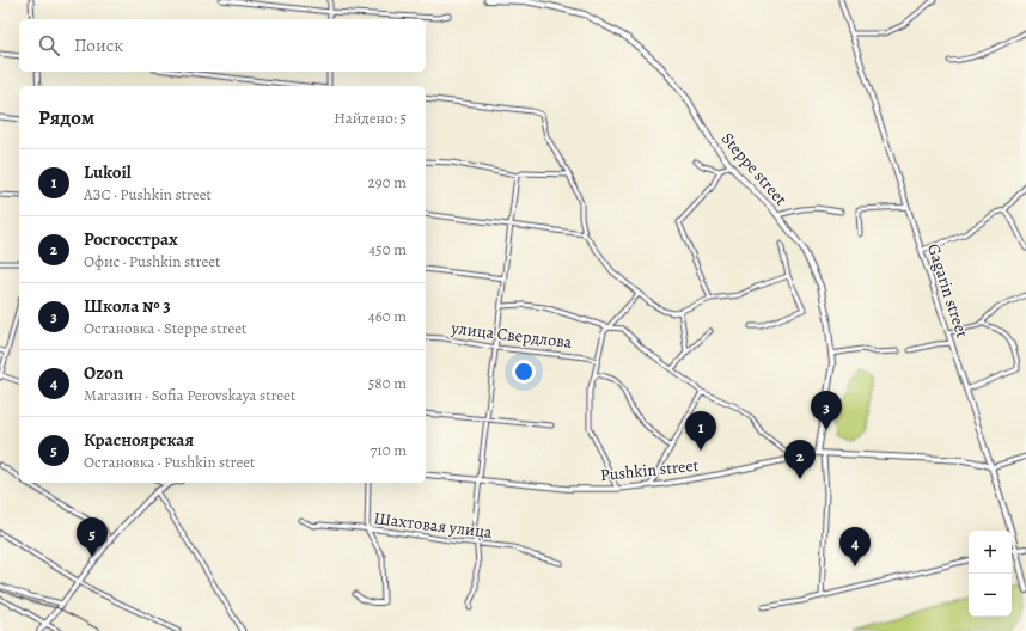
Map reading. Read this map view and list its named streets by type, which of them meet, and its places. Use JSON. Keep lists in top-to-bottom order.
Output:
{
  "streets": {
    "main road": ["Steppe street", "Gagarin street", "Pushkin street"],
    "street": ["улица Свердлова", "Шахтовая улица"]
  },
  "crossings": [
    ["Steppe street", "Pushkin street"],
    ["Gagarin street", "Pushkin street"]
  ],
  "page": {
    "search": "Поиск",
    "heading": ["Рядом", "Найдено: 5"],
    "list": [
      {
        "mark": "1",
        "name": "Lukoil",
        "note": "АЗС · Pushkin street",
        "value": "290 m"
      },
      {
        "mark": "2",
        "name": "Росгосстрах",
        "note": "Офис · Pushkin street",
        "value": "450 m"
      },
      {
        "mark": "3",
        "name": "Школа № 3",
        "note": "Остановка · Steppe street",
        "value": "460 m"
      },
      {
        "mark": "4",
        "name": "Ozon",
        "note": "Магазин · Sofia Perovskaya street",
        "value": "580 m"
      },
      {
        "mark": "5",
        "name": "Красноярская",
        "note": "Остановка · Pushkin street",
        "value": "710 m"
      }
    ],
    "pins": [
      "3",
      "1",
      "2",
      "5",
      "4"
    ],
    "map_buttons": ["+", "−"]
  }
}
